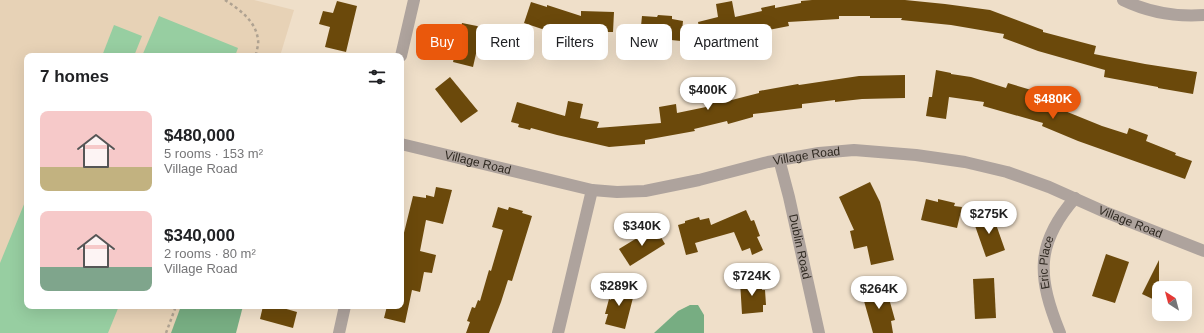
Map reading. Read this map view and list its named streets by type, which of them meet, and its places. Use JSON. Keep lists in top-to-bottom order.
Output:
{
  "streets": {
    "street": ["Village Road", "Dublin Road", "Eric Place"]
  },
  "crossings": [
    ["Village Road", "Dublin Road"],
    ["Village Road", "Eric Place"]
  ],
  "north": "top left",
  "page": {
    "chip": [
      "Buy",
      "Rent",
      "Filters",
      "New",
      "Apartment"
    ],
    "heading": "7 homes",
    "price": [
      "$400K",
      "$480K",
      "$275K",
      "$340K",
      "$724K",
      "$289K",
      "$264K"
    ],
    "list": [
      {
        "name": "$480,000",
        "note": "5 rooms · 153 m² · Village Road"
      },
      {
        "name": "$340,000",
        "note": "2 rooms · 80 m² · Village Road"
      }
    ]
  }
}
